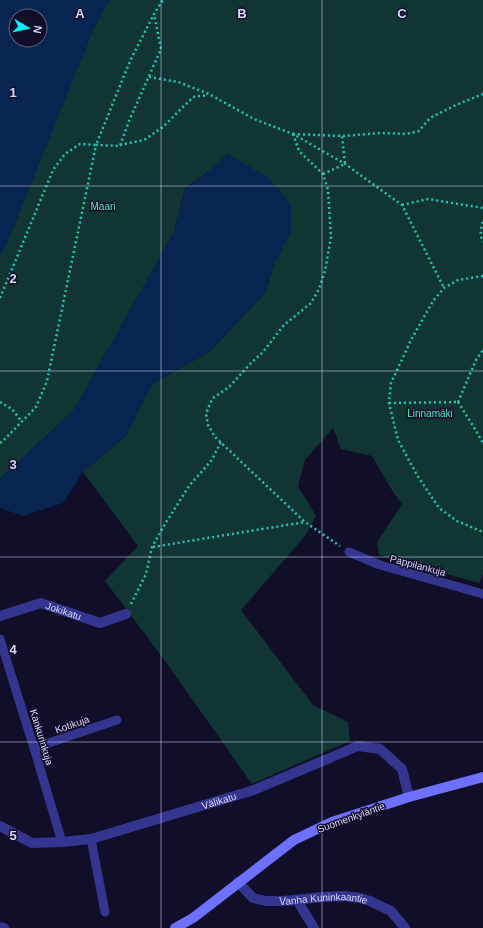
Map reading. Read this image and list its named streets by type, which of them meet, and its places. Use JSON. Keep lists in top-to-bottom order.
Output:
{
  "streets": {
    "street": [
      "Jokikatu",
      "Välikatu",
      "Suomenkyläntie",
      "Vanha Kuninkaantie"
    ],
    "lane": ["Pappilankuja", "Kotikuja", "Kankurinkuja"]
  },
  "crossings": [
    ["Kotikuja", "Kankurinkuja"],
    ["Kankurinkuja", "Välikatu"],
    ["Välikatu", "Suomenkyläntie"],
    ["Suomenkyläntie", "Vanha Kuninkaantie"]
  ],
  "parks": ["Maari", "Linnamäki"],
  "north": "right",
  "grid": {
    "columns": ["A", "B", "C"],
    "rows": [
      "1",
      "2",
      "3",
      "4",
      "5"
    ]
  }
}
